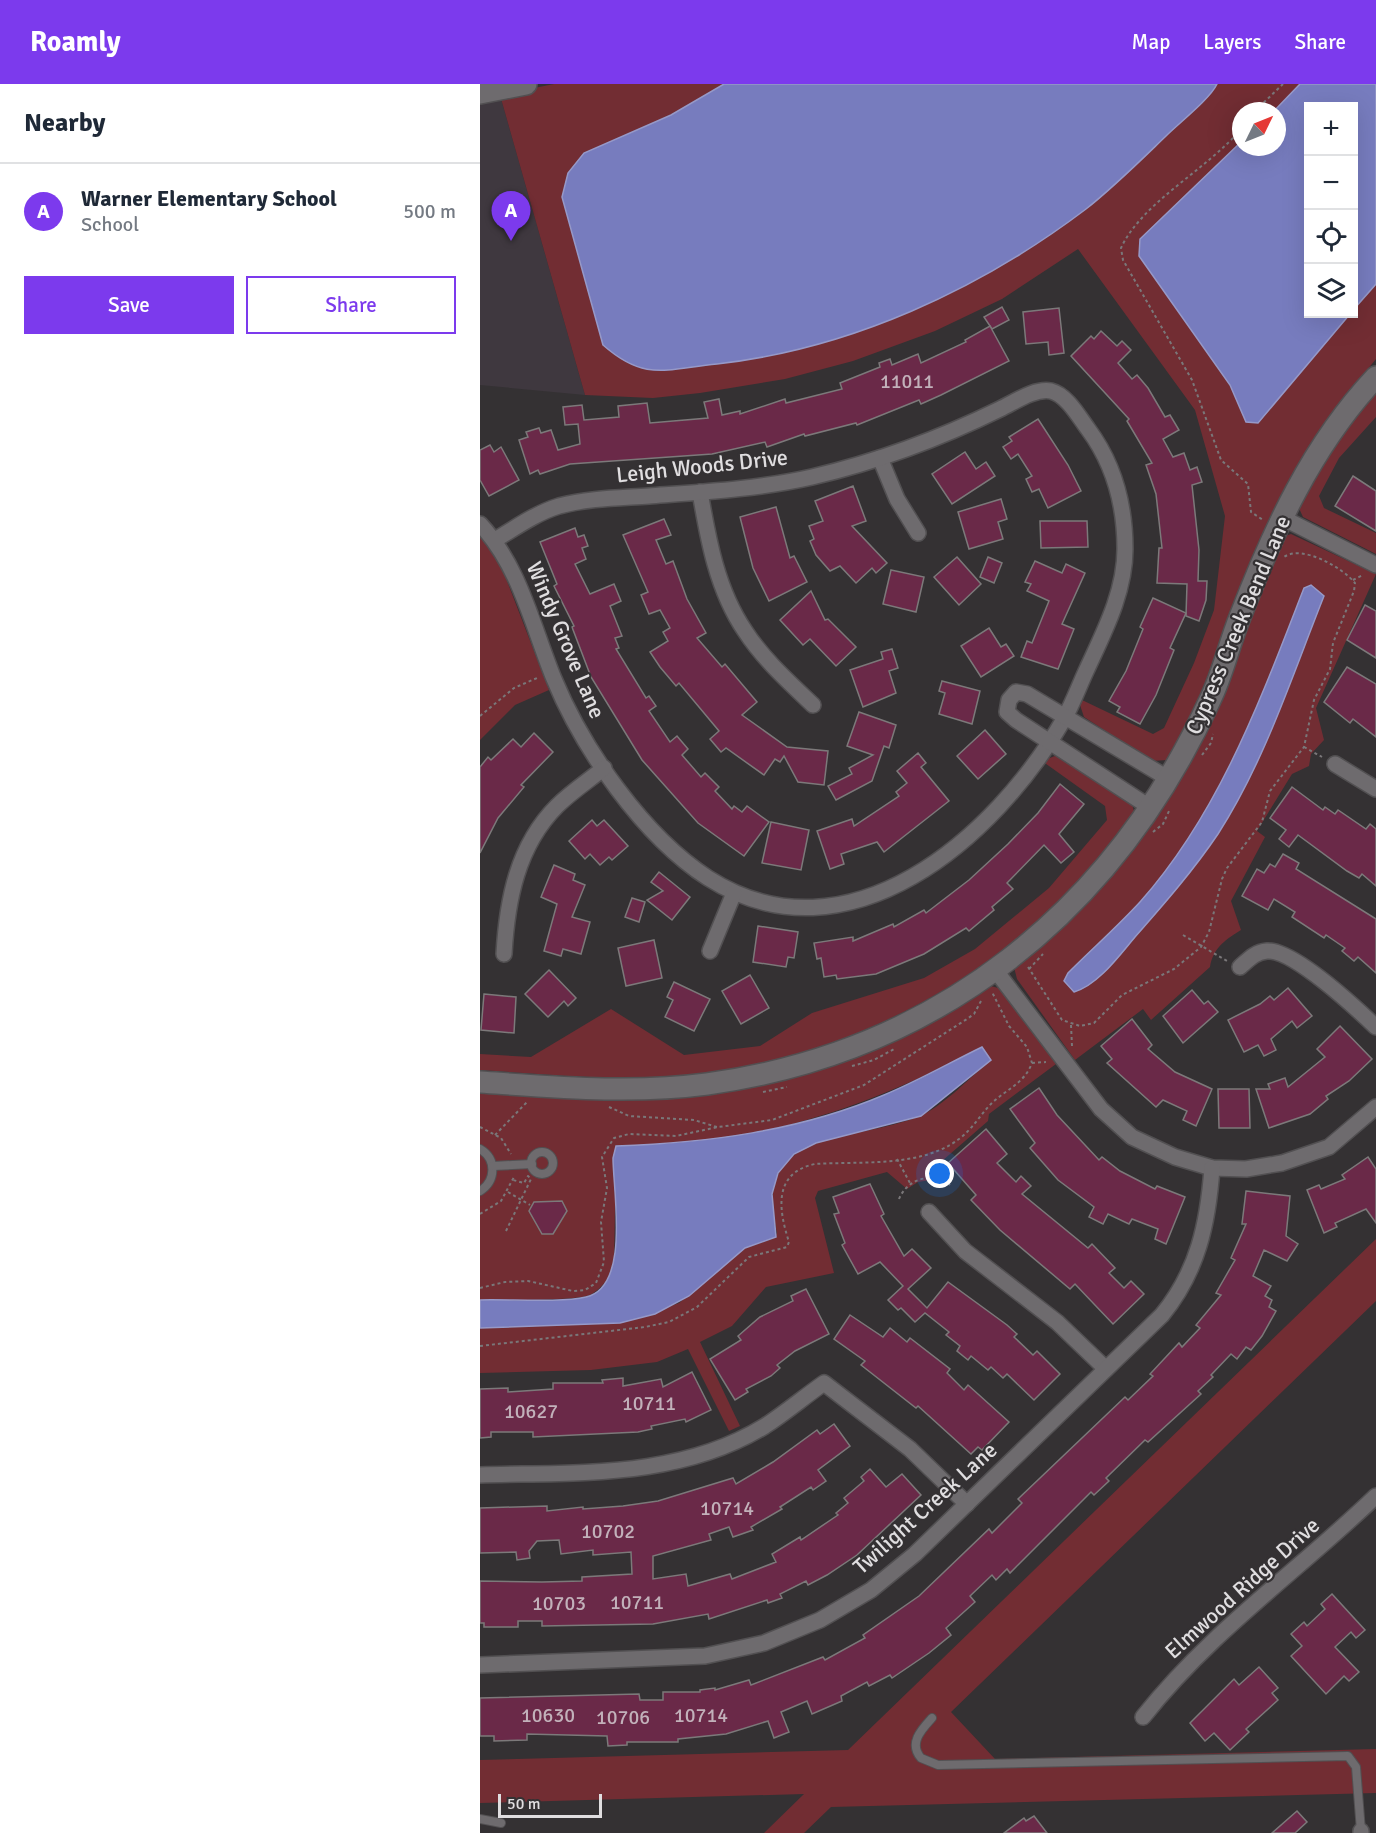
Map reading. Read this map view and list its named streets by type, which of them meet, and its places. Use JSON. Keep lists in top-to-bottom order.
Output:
{
  "streets": {
    "street": [
      "Leigh Woods Drive",
      "Cypress Creek Bend Lane",
      "Windy Grove Lane",
      "Twilight Creek Lane",
      "Elmwood Ridge Drive"
    ]
  },
  "crossings": [
    ["Leigh Woods Drive", "Windy Grove Lane"]
  ],
  "house_numbers": [
    "11011",
    "10711",
    "10627",
    "10714",
    "10702",
    "10711",
    "10703",
    "10630",
    "10714",
    "10706"
  ],
  "scale_bar": "50 m",
  "north": "top right",
  "page": {
    "header": "Roamly",
    "nav": ["Map", "Layers", "Share"],
    "heading": "Nearby",
    "map_buttons": ["+", "−"],
    "list": [
      {
        "mark": "A",
        "name": "Warner Elementary School",
        "note": "School",
        "value": "500 m"
      }
    ],
    "pins": "A",
    "buttons": ["Save", "Share"],
    "scale": "50 m"
  }
}
